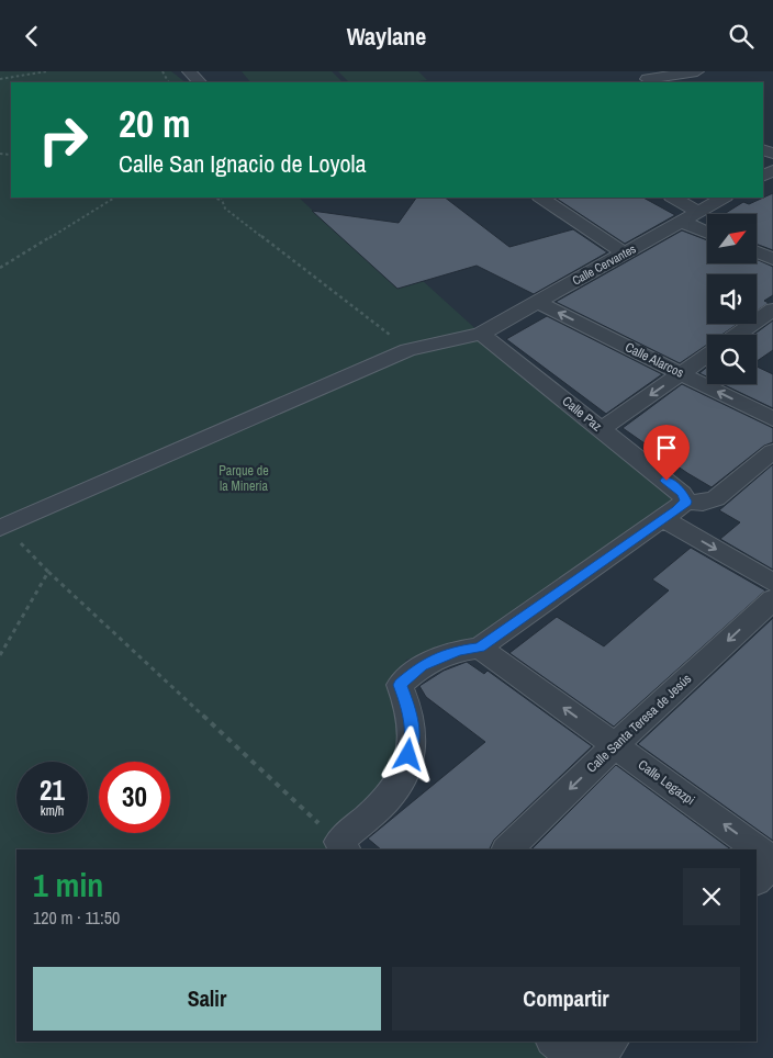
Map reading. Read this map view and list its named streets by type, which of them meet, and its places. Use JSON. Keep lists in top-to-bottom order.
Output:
{
  "streets": {
    "street": [
      "Calle Cervantes",
      "Calle Alarcos",
      "Calle Paz",
      "Calle Santa Teresa de Jesús",
      "Calle Legazpi"
    ]
  },
  "crossings": [
    ["Calle Cervantes", "Calle Alarcos"],
    ["Calle Cervantes", "Calle Paz"],
    ["Calle Santa Teresa de Jesús", "Calle Legazpi"]
  ],
  "one_way": ["Calle Legazpi"],
  "parks": ["Parque de la Minería"],
  "north": "top right",
  "page": {
    "header": "Waylane",
    "turn": ["20 m", "Calle San Ignacio de Loyola"],
    "speed": "21 km/h",
    "limit": "30",
    "heading": ["1 min", "120 m · 11:50"],
    "buttons": ["Salir", "Compartir"]
  }
}
